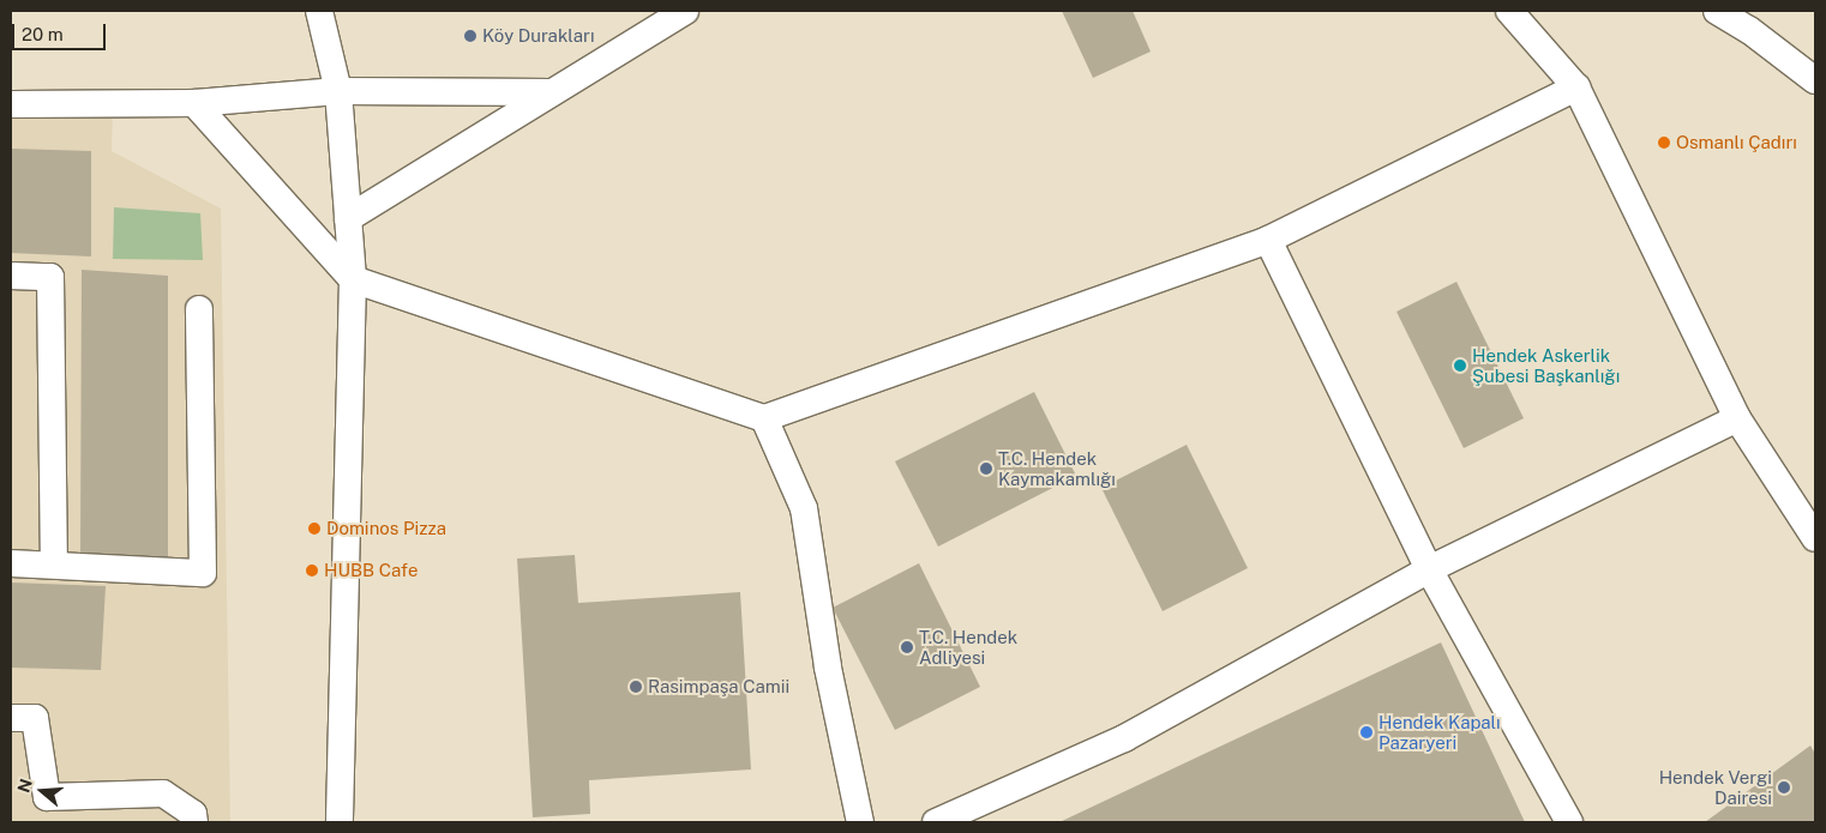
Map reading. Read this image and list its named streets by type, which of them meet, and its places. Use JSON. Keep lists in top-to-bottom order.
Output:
{
  "places": [
    "Köy Durakları",
    "Osmanlı Çadırı",
    "Hendek Askerlik Şubesi Başkanlığı",
    "T.C. Hendek Kaymakamlığı",
    "Dominos Pizza",
    "HUBB Cafe",
    "T.C. Hendek Adliyesi",
    "Rasimpaşa Camii",
    "Hendek Kapalı Pazaryeri",
    "Hendek Vergi Dairesi"
  ],
  "scale_bar": "20 m",
  "north": "left"
}
